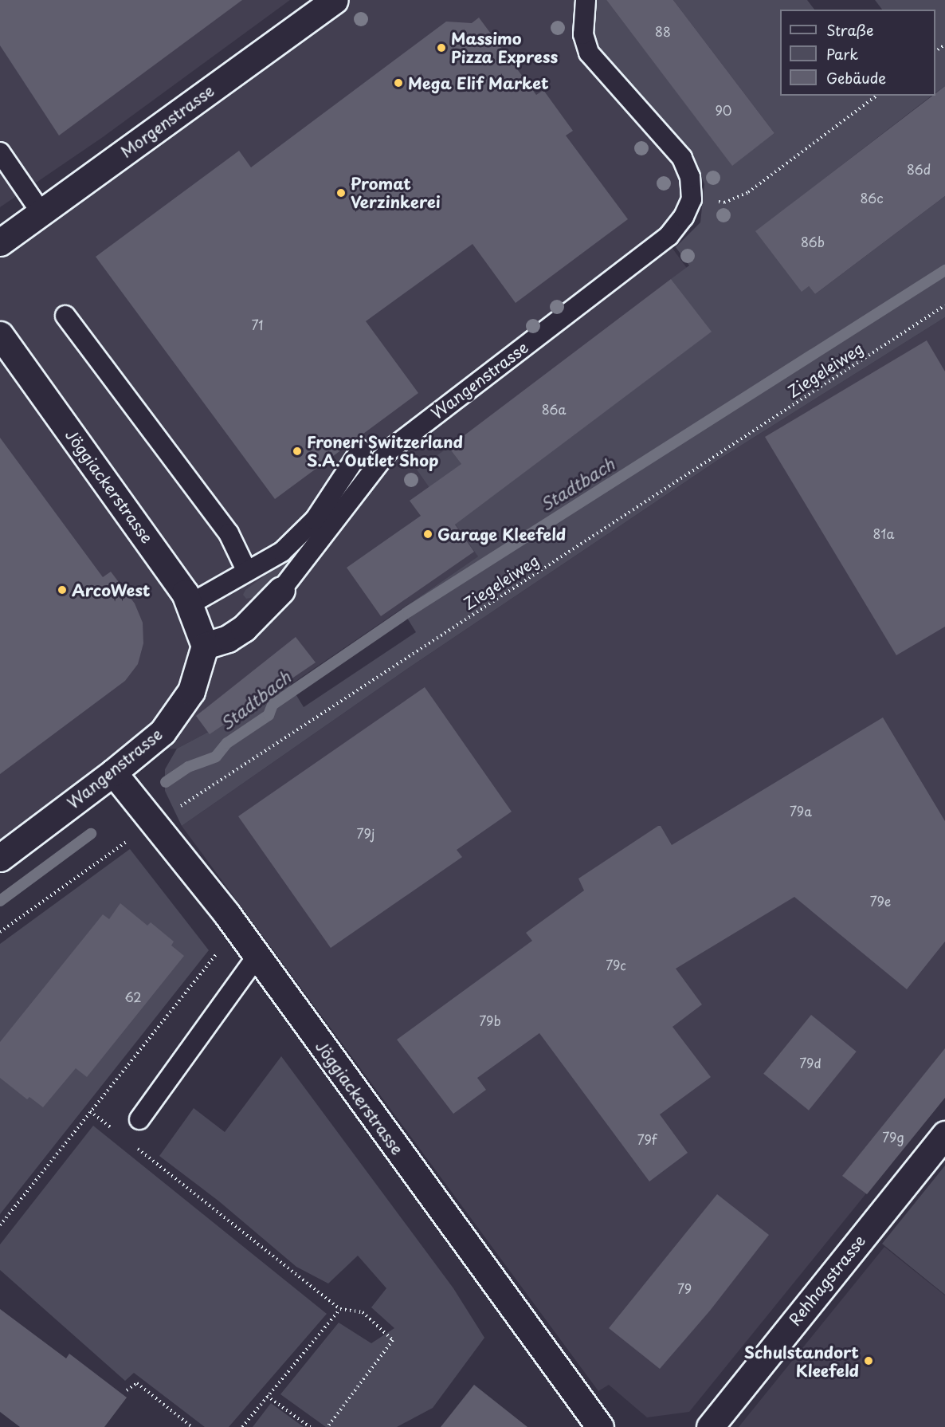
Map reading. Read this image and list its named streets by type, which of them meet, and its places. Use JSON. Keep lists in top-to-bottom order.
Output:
{
  "streets": {
    "street": [
      "Morgenstrasse",
      "Wangenstrasse",
      "Jöggiackerstrasse",
      "Rehhagstrasse"
    ],
    "path": ["Ziegeleiweg"]
  },
  "crossings": [
    ["Wangenstrasse", "Jöggiackerstrasse"]
  ],
  "water": ["Stadtbach"],
  "places": [
    "Massimo Pizza Express",
    "Mega Elif Market",
    "Promat Verzinkerei",
    "Froneri Switzerland S.A. Outlet Shop",
    "Garage Kleefeld",
    "ArcoWest",
    "Schulstandort Kleefeld"
  ],
  "house_numbers": [
    "88",
    "90",
    "86d",
    "86c",
    "86b",
    "71",
    "86a",
    "81a",
    "79a",
    "79j",
    "79e",
    "79c",
    "62",
    "79b",
    "79d",
    "79g",
    "79f",
    "79"
  ],
  "legend": ["Straße", "Park", "Gebäude"]
}
